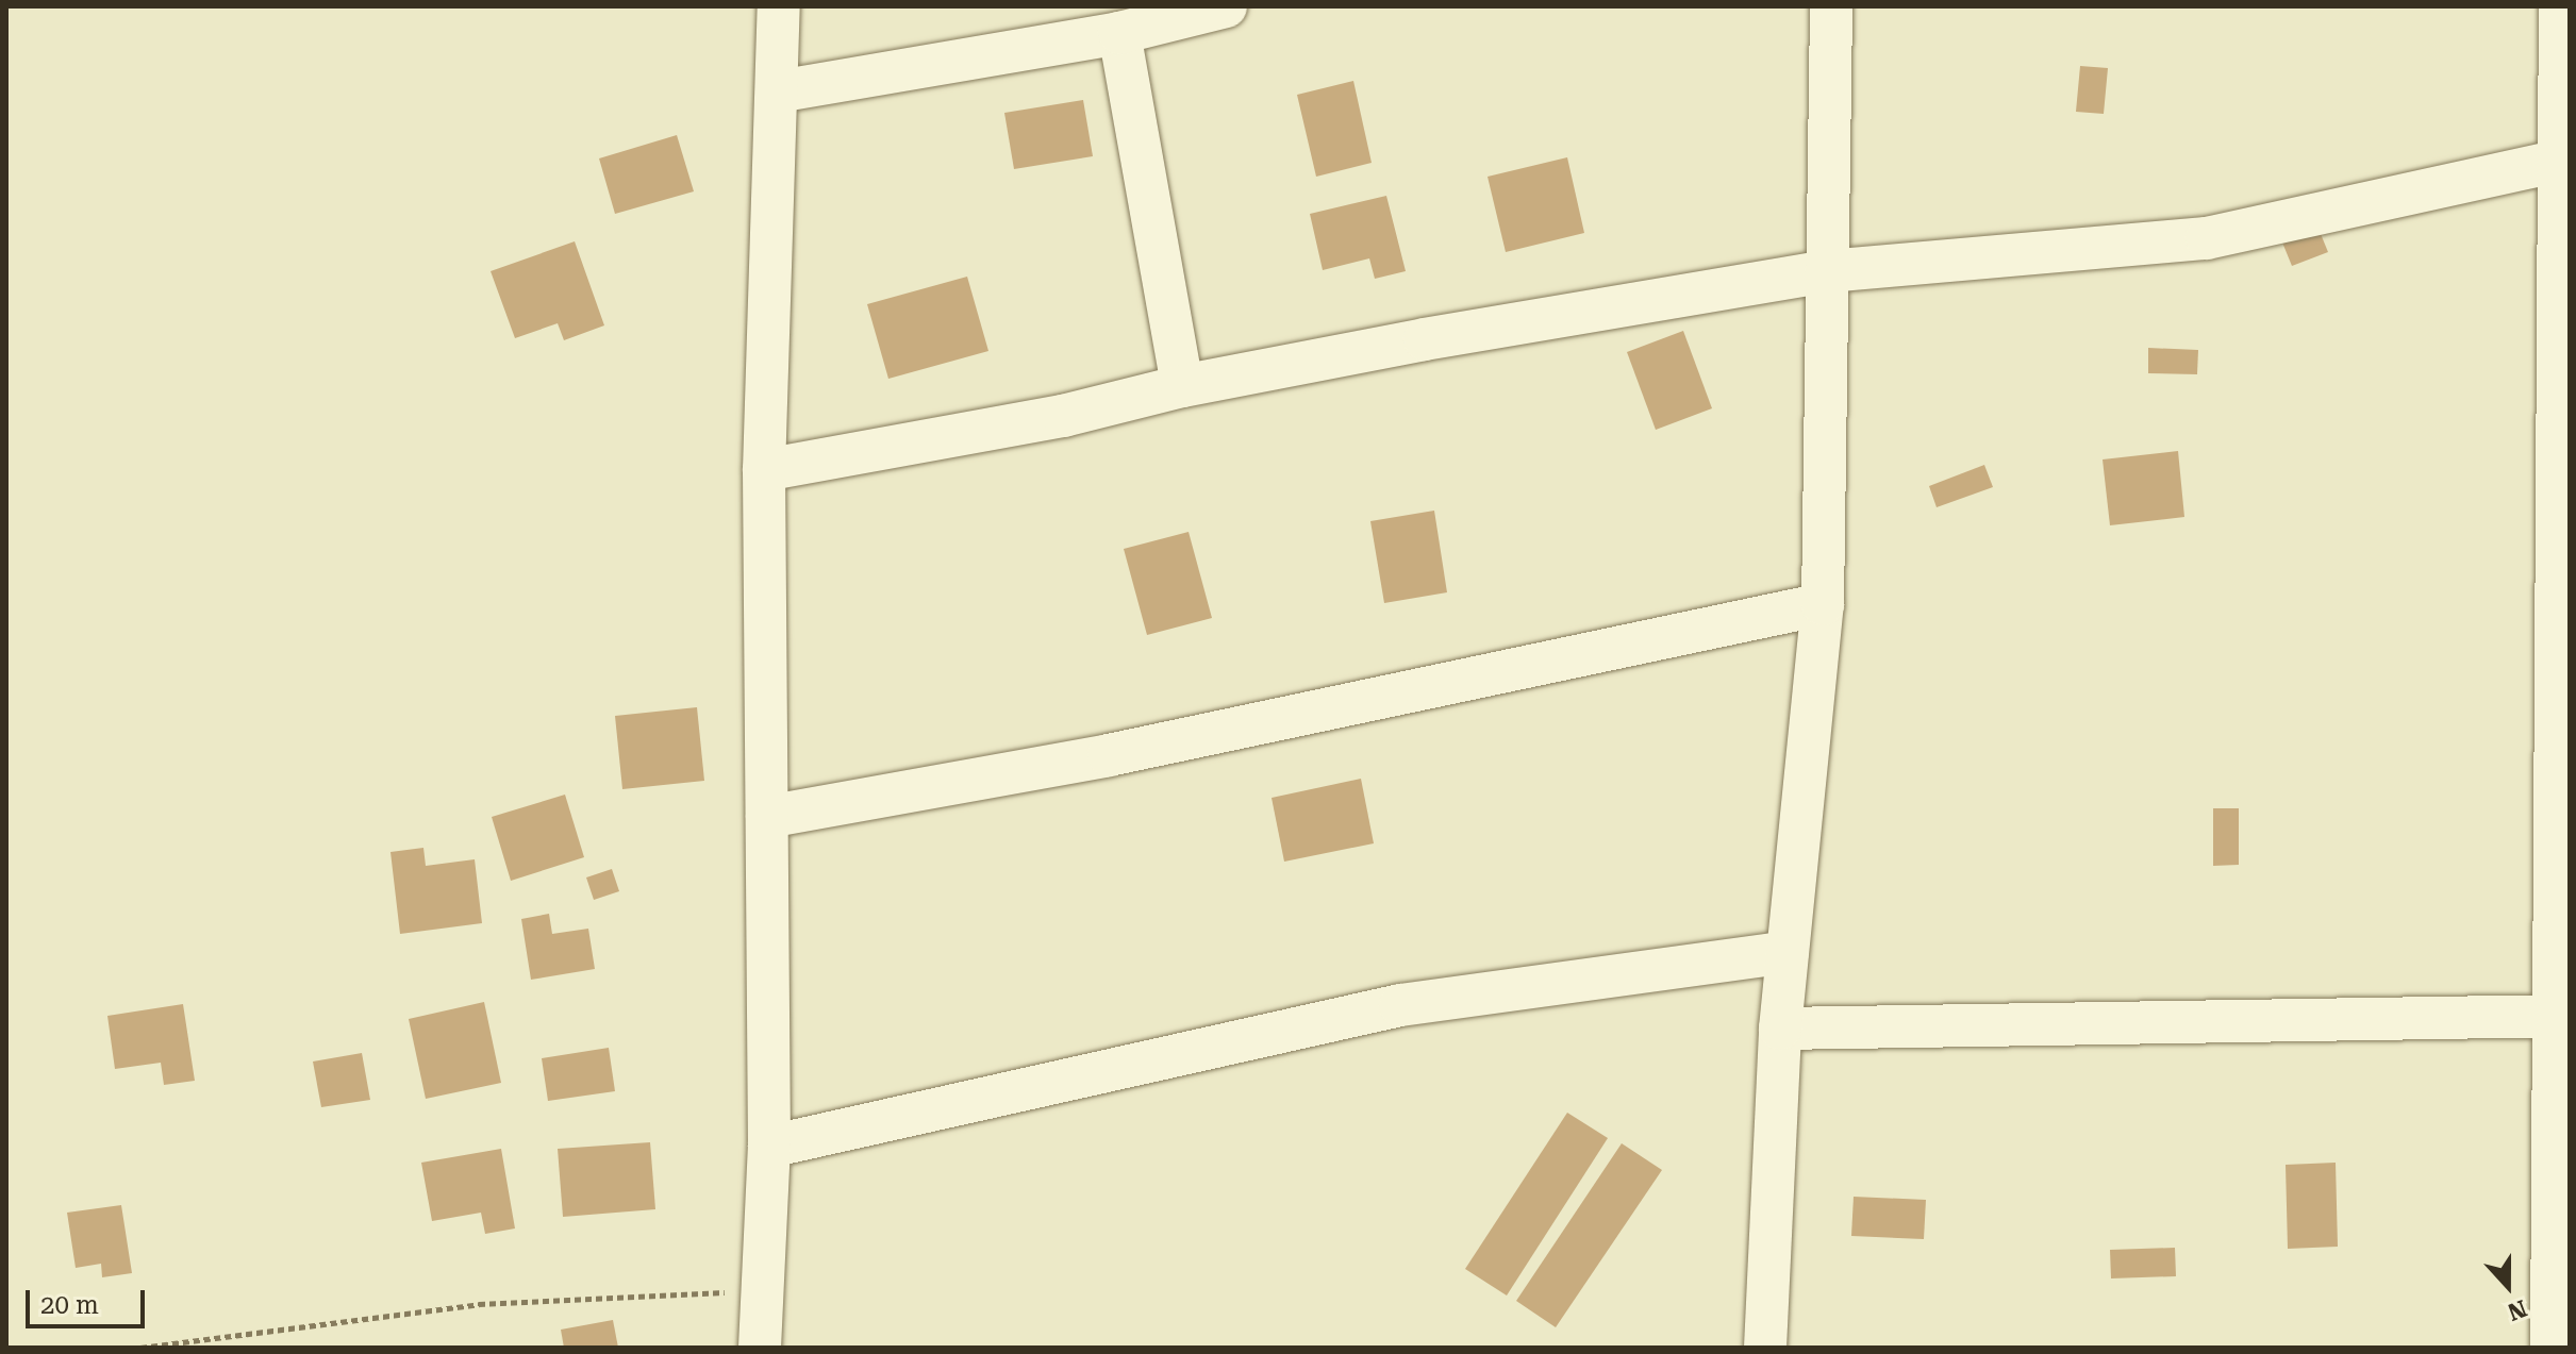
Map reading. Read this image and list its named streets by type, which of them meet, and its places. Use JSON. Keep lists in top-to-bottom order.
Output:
{
  "scale_bar": "20 m",
  "north": "bottom"
}
